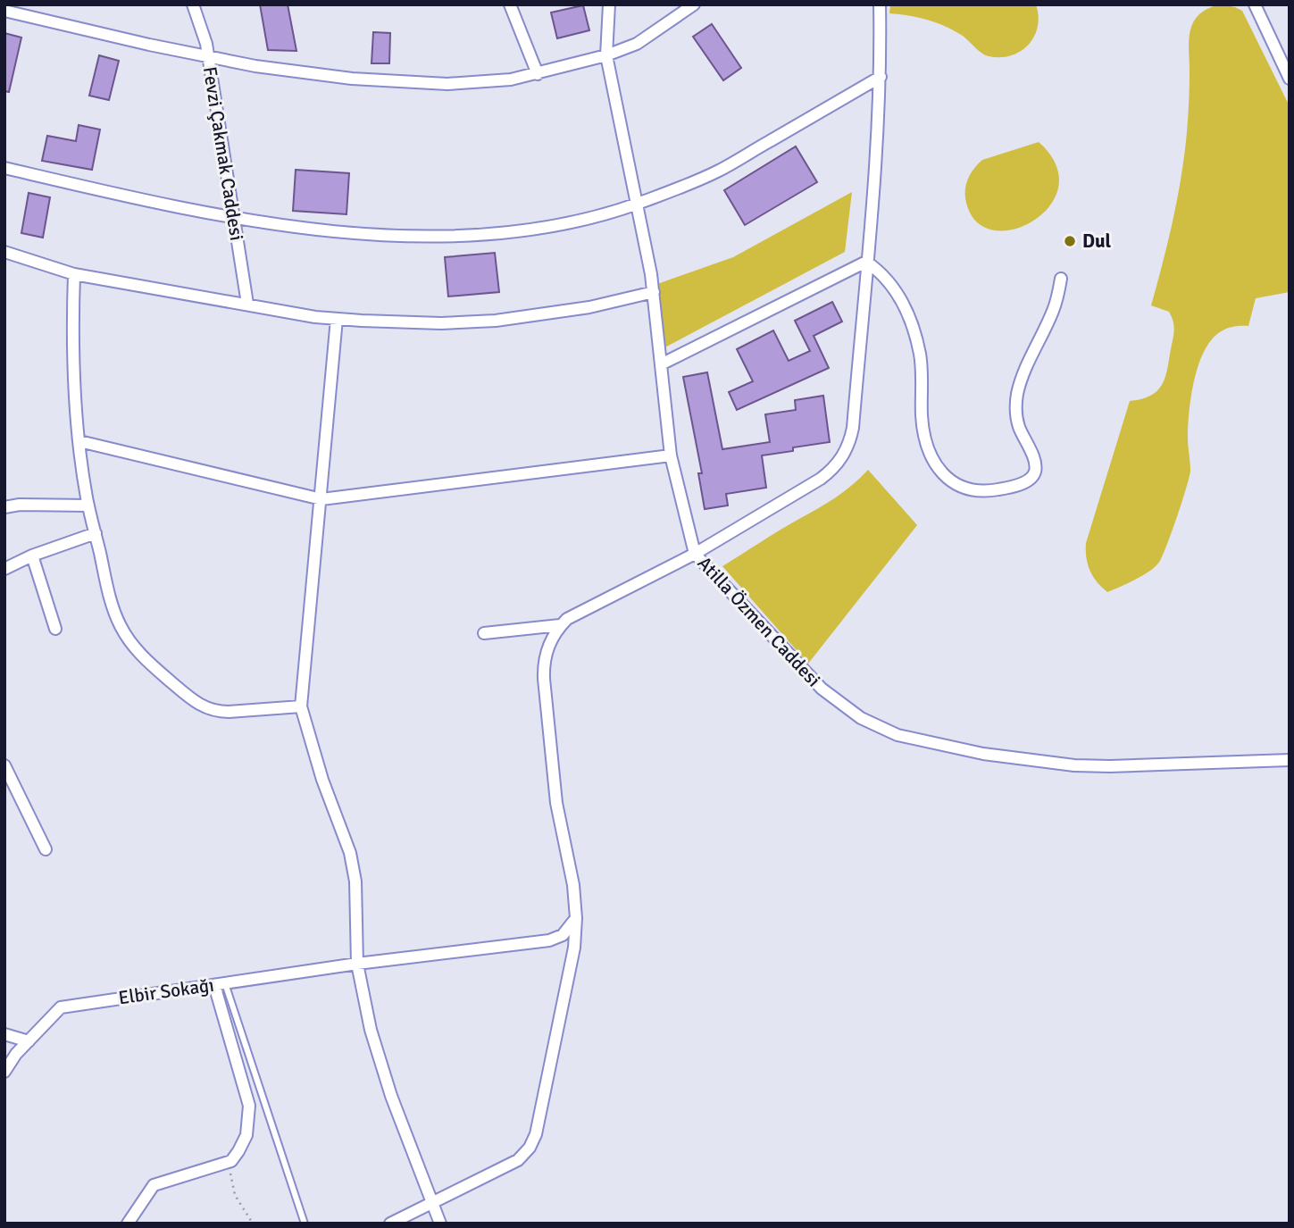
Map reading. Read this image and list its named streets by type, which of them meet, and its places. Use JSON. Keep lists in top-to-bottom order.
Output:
{
  "streets": {
    "street": ["Fevzi Çakmak Caddesi", "Atilla Özmen Caddesi", "Elbir Sokağı"]
  },
  "places": ["Dul"]
}
